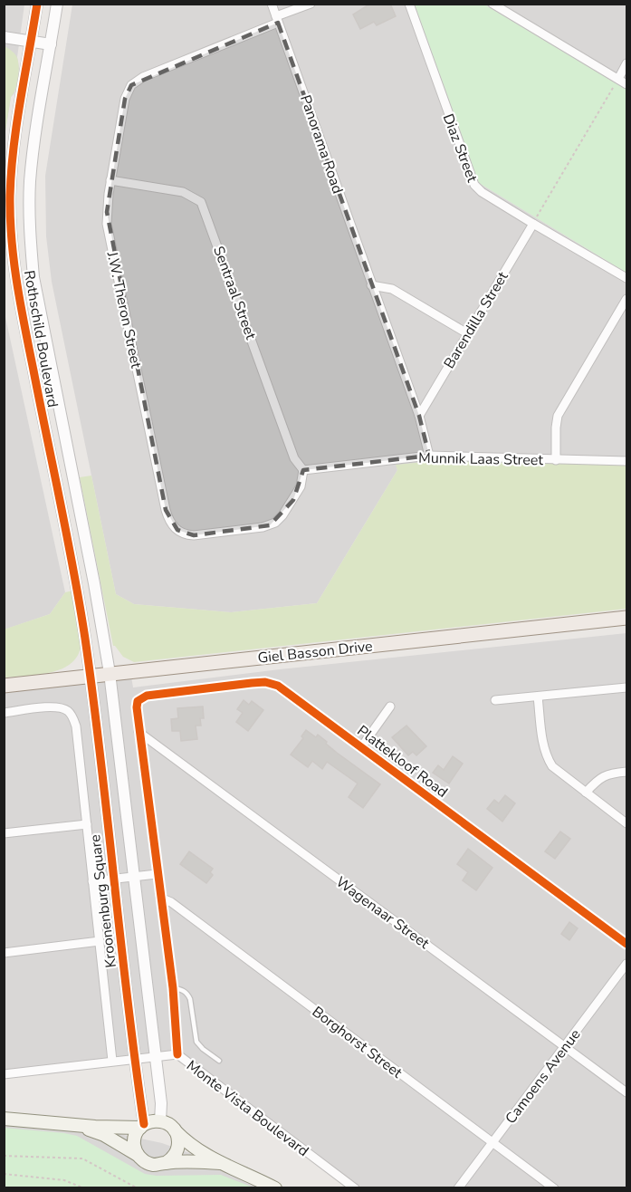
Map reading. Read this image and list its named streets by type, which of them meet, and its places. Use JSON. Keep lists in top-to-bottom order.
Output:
{
  "streets": {
    "main road": ["Giel Basson Drive"],
    "street": [
      "Panorama Road",
      "Diaz Street",
      "Sentraal Street",
      "J.W. Theron Street",
      "Barendilla Street",
      "Rothschild Boulevard",
      "Munnik Laas Street",
      "Plattekloof Road",
      "Kroonenburg Square",
      "Wagenaar Street",
      "Borghorst Street",
      "Camoens Avenue",
      "Monte Vista Boulevard"
    ]
  },
  "crossings": [
    ["Panorama Road", "J.W. Theron Street"],
    ["Panorama Road", "Barendilla Street"],
    ["Panorama Road", "Munnik Laas Street"],
    ["Diaz Street", "Barendilla Street"],
    ["Sentraal Street", "J.W. Theron Street"],
    ["Sentraal Street", "Munnik Laas Street"],
    ["J.W. Theron Street", "Munnik Laas Street"],
    ["Rothschild Boulevard", "Giel Basson Drive"],
    ["Rothschild Boulevard", "Kroonenburg Square"],
    ["Giel Basson Drive", "Kroonenburg Square"],
    ["Plattekloof Road", "Wagenaar Street"],
    ["Kroonenburg Square", "Monte Vista Boulevard"],
    ["Wagenaar Street", "Camoens Avenue"],
    ["Borghorst Street", "Camoens Avenue"]
  ]
}
